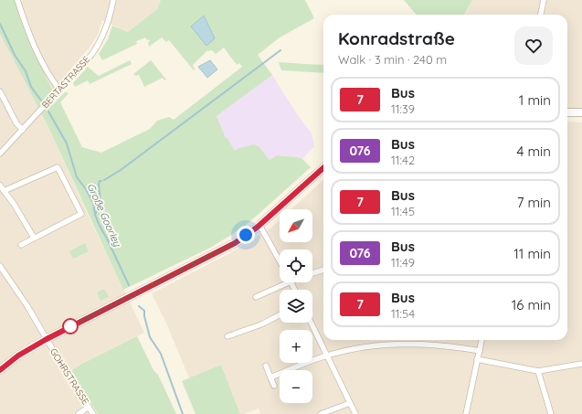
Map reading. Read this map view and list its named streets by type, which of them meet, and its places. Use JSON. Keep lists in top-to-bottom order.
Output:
{
  "streets": {
    "street": ["BERTASTRASSE", "GOHRSTRASSE"]
  },
  "water": ["Große Goorley"],
  "lines": ["bus line 7"],
  "north": "bottom left",
  "page": {
    "heading": ["Konradstraße", "Walk · 3 min · 240 m"],
    "list": [
      {
        "mark": "7",
        "name": "Bus",
        "note": "11:39",
        "value": "1 min"
      },
      {
        "mark": "076",
        "name": "Bus",
        "note": "11:42",
        "value": "4 min"
      },
      {
        "mark": "7",
        "name": "Bus",
        "note": "11:45",
        "value": "7 min"
      },
      {
        "mark": "076",
        "name": "Bus",
        "note": "11:49",
        "value": "11 min"
      },
      {
        "mark": "7",
        "name": "Bus",
        "note": "11:54",
        "value": "16 min"
      }
    ],
    "map_buttons": ["+", "−"]
  }
}
